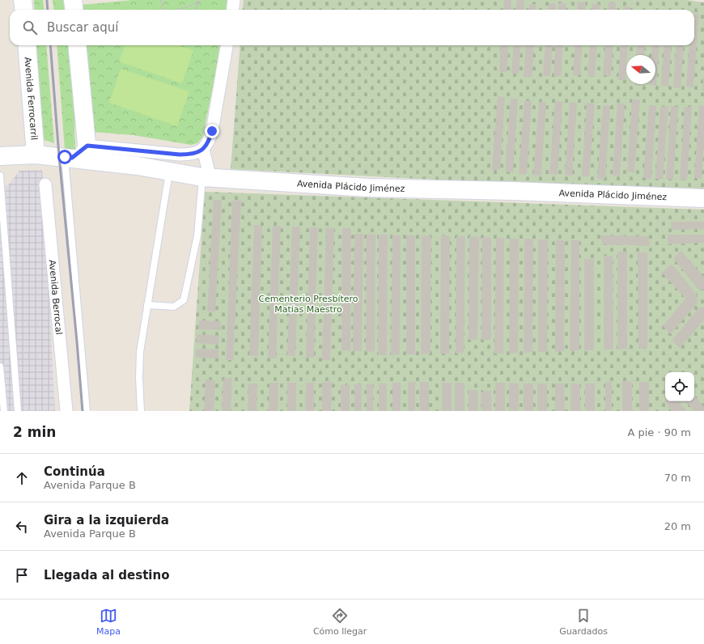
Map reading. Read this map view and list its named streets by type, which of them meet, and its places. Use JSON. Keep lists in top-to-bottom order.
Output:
{
  "streets": {
    "main road": ["Avenida Ferrocarril", "Avenida Plácido Jiménez"],
    "street": ["Avenida Berrocal"]
  },
  "crossings": [
    ["Avenida Ferrocarril", "Avenida Plácido Jiménez"]
  ],
  "parks": ["Cementerio Presbítero Matías Maestro"],
  "north": "left",
  "page": {
    "search": "Buscar aquí",
    "heading": ["2 min", "A pie · 90 m"],
    "list": [
      ["Continúa", "Avenida Parque B", "70 m"],
      ["Gira a la izquierda", "Avenida Parque B", "20 m"],
      "Llegada al destino"
    ],
    "nav": ["Mapa", "Cómo llegar", "Guardados"]
  }
}
